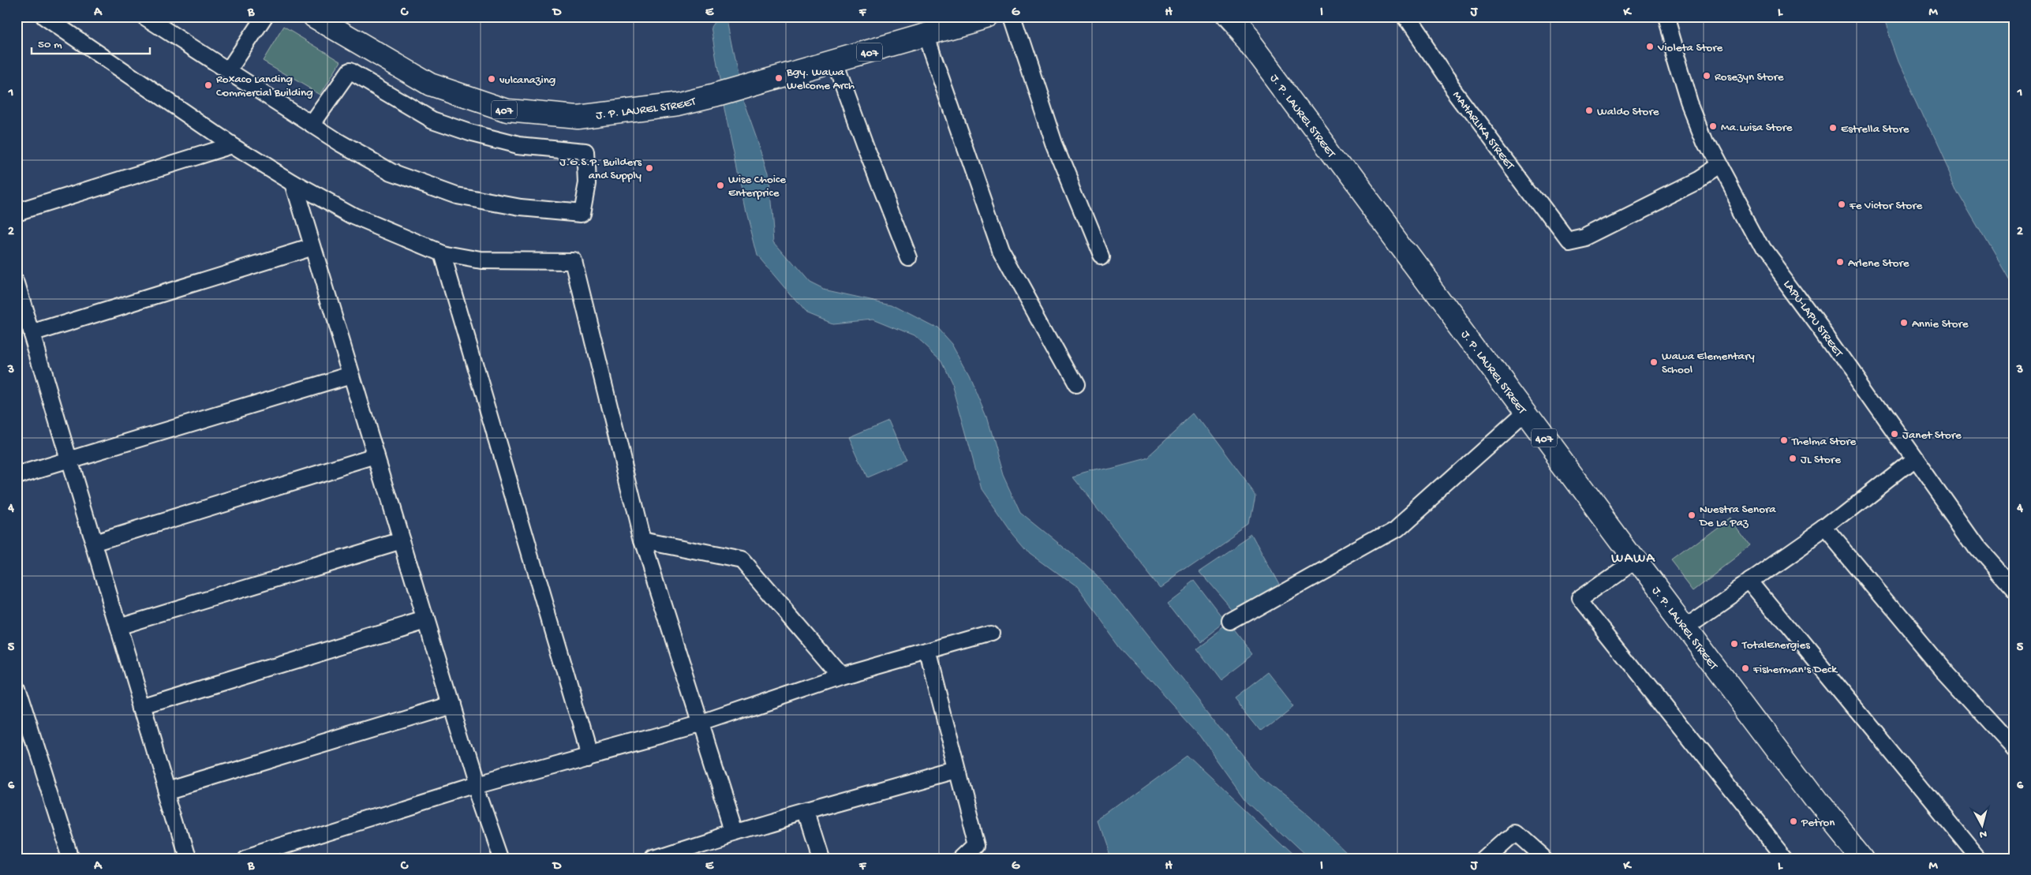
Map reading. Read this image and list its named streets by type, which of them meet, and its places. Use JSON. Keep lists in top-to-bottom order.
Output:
{
  "streets": {
    "main road": ["407", "J. P. LAUREL STREET"],
    "street": ["MAHARLIKA STREET", "LAPU-LAPU STREET"]
  },
  "crossings": [
    ["MAHARLIKA STREET", "LAPU-LAPU STREET"]
  ],
  "districts": ["WAWA"],
  "places": [
    "Violeta Store",
    "Rosezyn Store",
    "Bgy. Wawa Welcome Arch",
    "vulcanazing",
    "Roxaco Landing Commercial Building",
    "Waldo Store",
    "Ma.Luisa Store",
    "Estrella Store",
    "J.G.S.P. Builders and Supply",
    "Wise Choice Enterprice",
    "Fe Victor Store",
    "Arlene Store",
    "Annie Store",
    "Wawa Elementary School",
    "Janet Store",
    "Thelma Store",
    "JL Store",
    "Nuestra Senora De La Paz",
    "TotalEnergies",
    "Fisherman's Deck",
    "Petron"
  ],
  "scale_bar": "50 m",
  "north": "bottom",
  "grid": {
    "columns": [
      "A",
      "B",
      "C",
      "D",
      "E",
      "F",
      "G",
      "H",
      "I",
      "J",
      "K",
      "L",
      "M"
    ],
    "rows": [
      "1",
      "2",
      "3",
      "4",
      "5",
      "6"
    ]
  }
}
